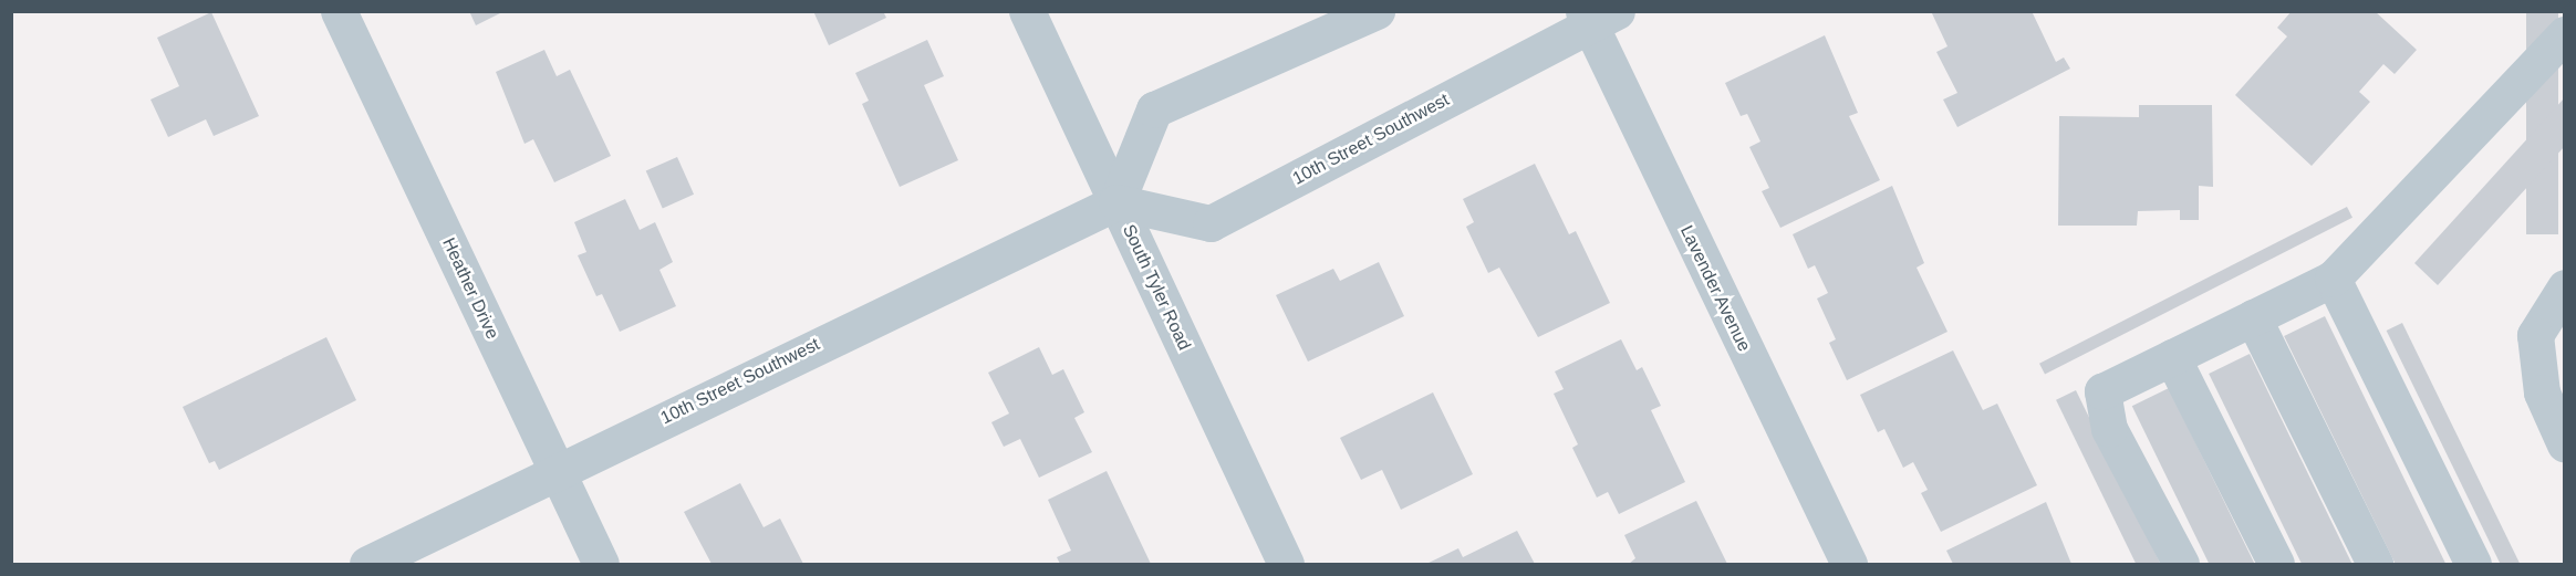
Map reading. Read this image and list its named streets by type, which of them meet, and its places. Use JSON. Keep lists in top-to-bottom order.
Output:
{
  "streets": {
    "street": [
      "10th Street Southwest",
      "South Tyler Road",
      "Heather Drive",
      "Lavender Avenue"
    ]
  },
  "crossings": [
    ["10th Street Southwest", "South Tyler Road"],
    ["10th Street Southwest", "Heather Drive"],
    ["10th Street Southwest", "Lavender Avenue"]
  ]
}
